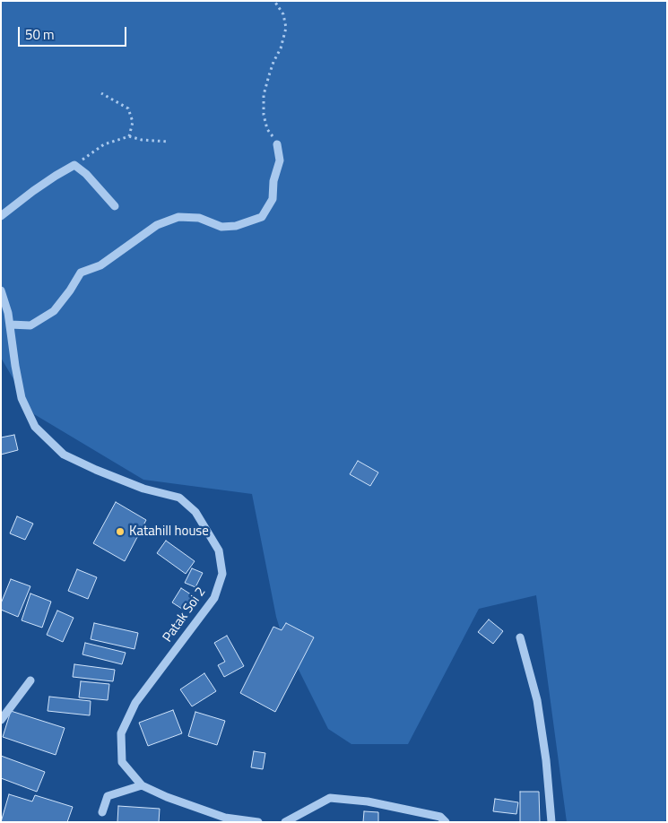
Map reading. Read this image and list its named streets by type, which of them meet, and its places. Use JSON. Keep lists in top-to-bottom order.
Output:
{
  "streets": {
    "street": ["Patak Soi 2"]
  },
  "places": ["Katahill house"],
  "scale_bar": "50 m"
}
